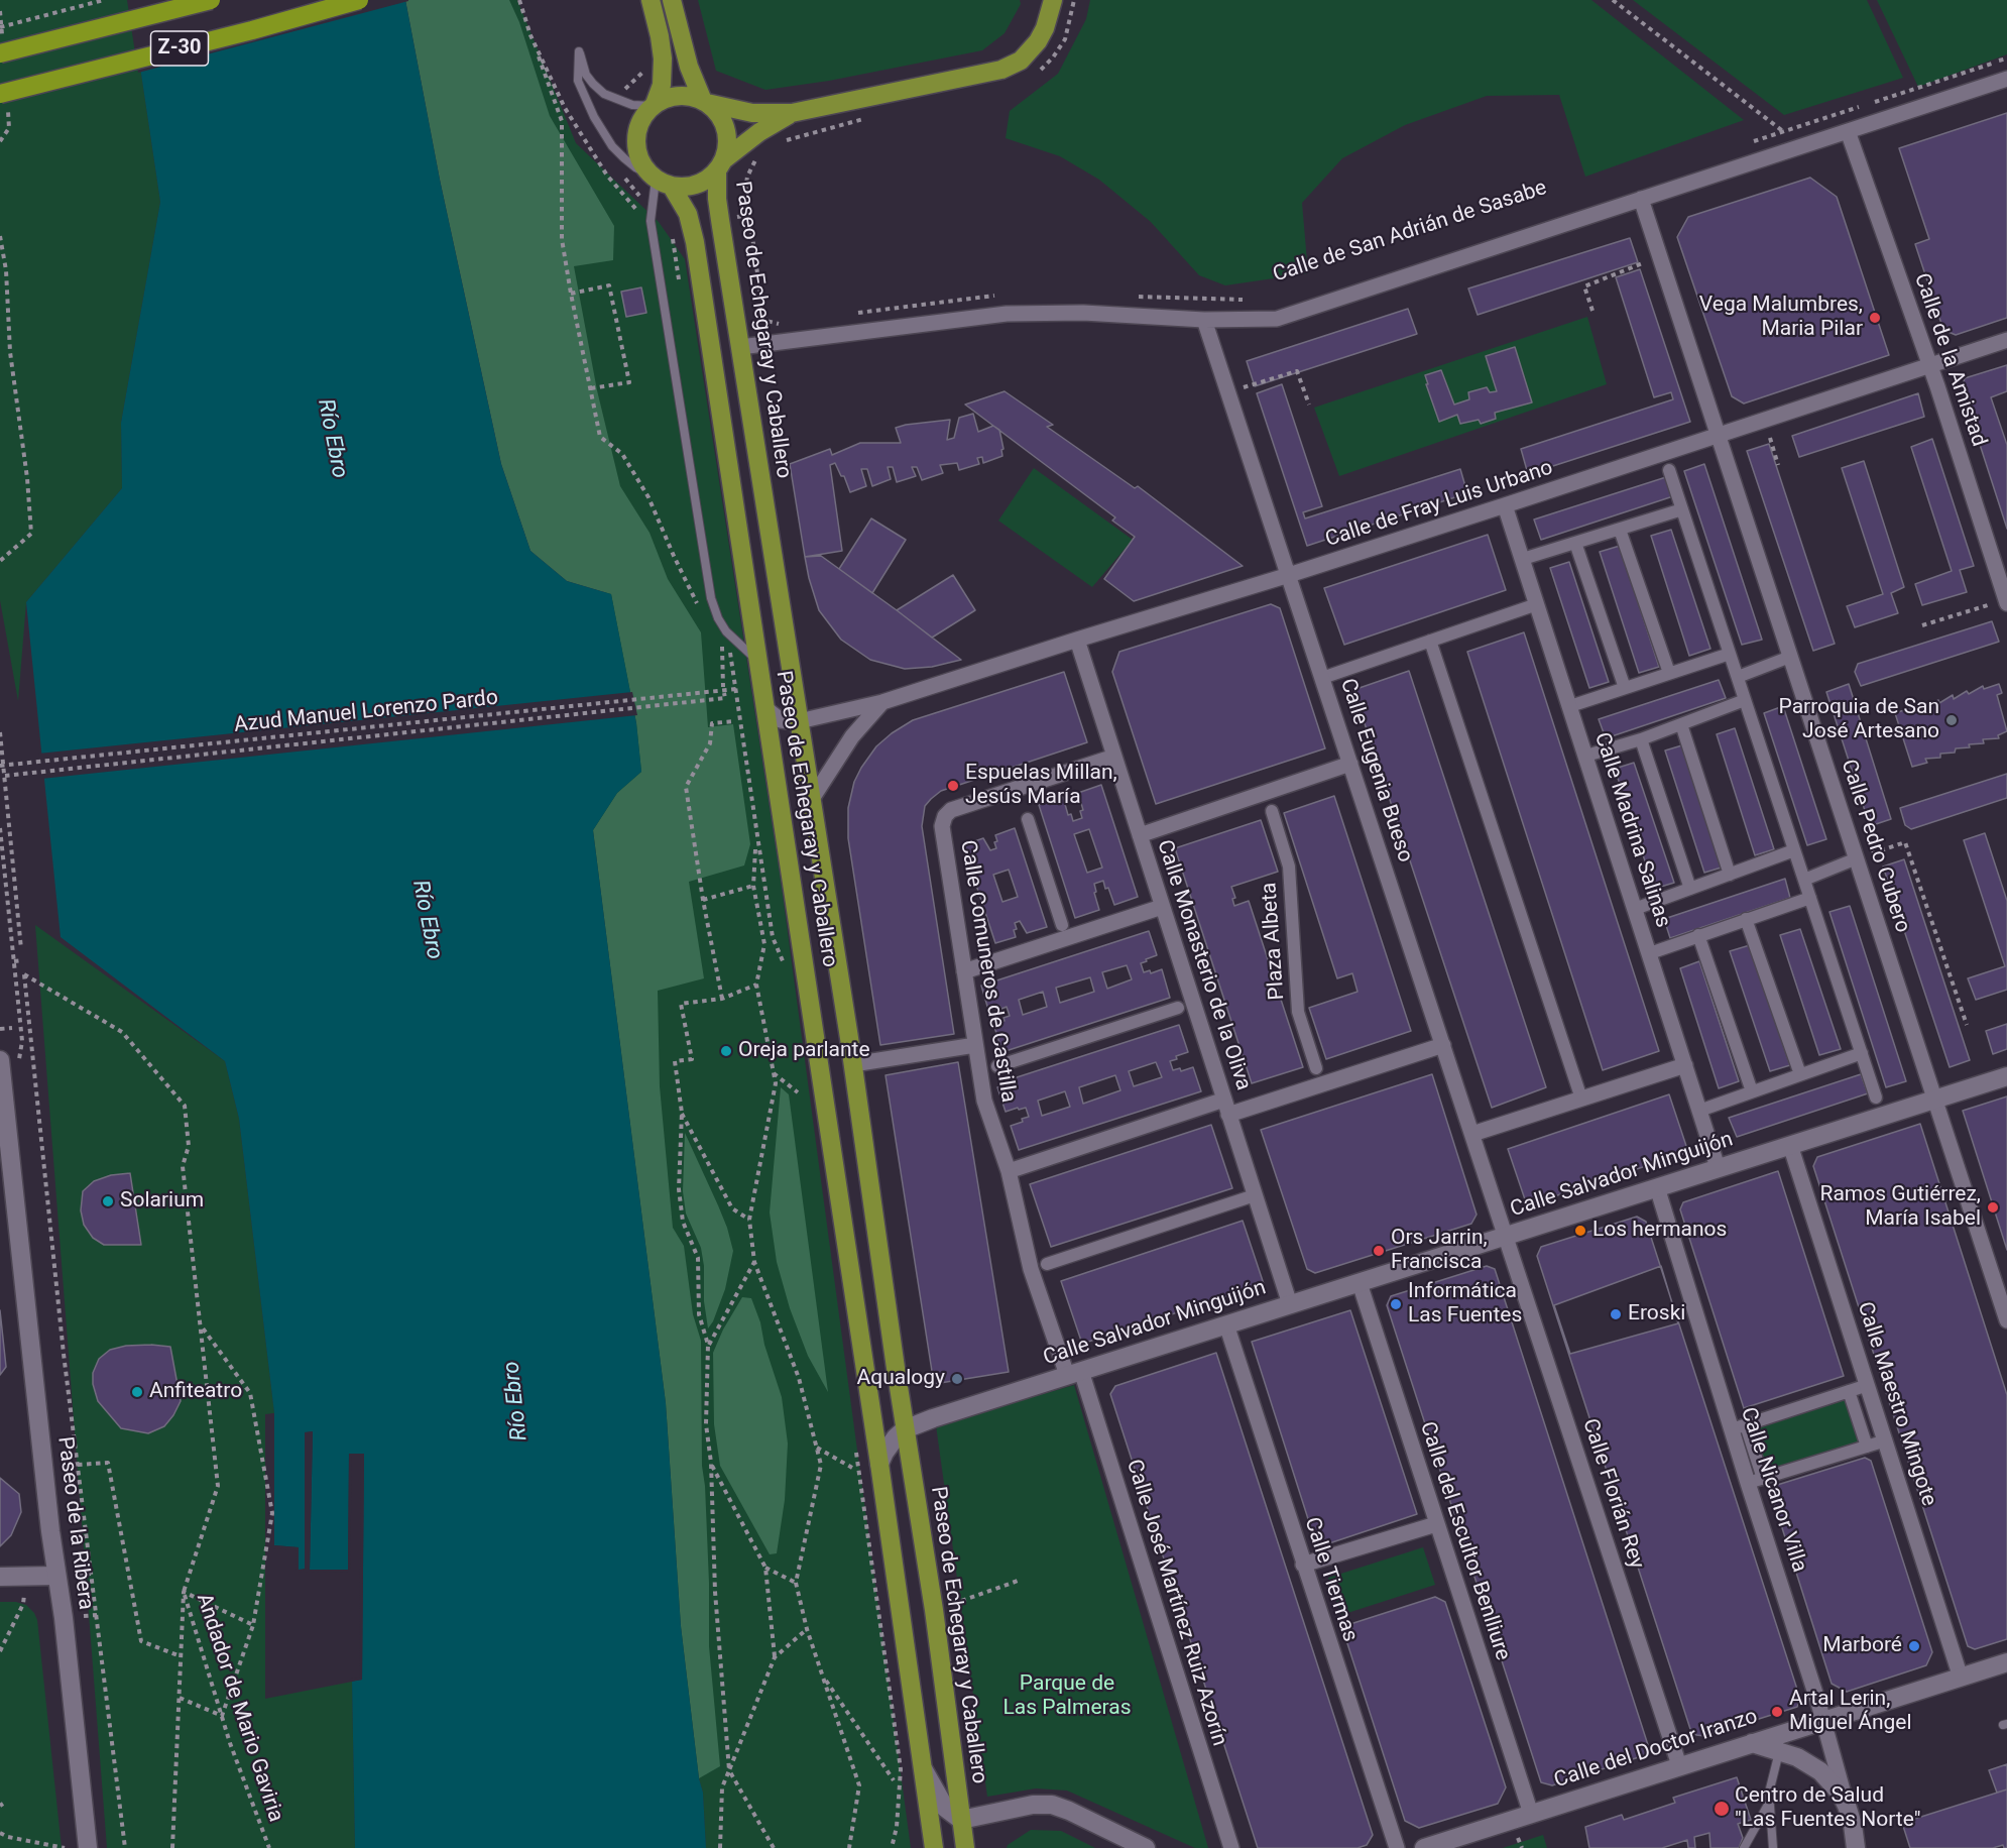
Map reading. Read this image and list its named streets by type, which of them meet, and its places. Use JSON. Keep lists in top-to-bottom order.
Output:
{
  "streets": {
    "highway": ["Z-30"],
    "main road": ["Paseo de Echegaray y Caballero"],
    "street": [
      "Calle de San Adrián de Sasabe",
      "Calle de la Amistad",
      "Calle de Fray Luis Urbano",
      "Calle Eugenia Bueso",
      "Calle Madrina Salinas",
      "Calle Pedro Cubero",
      "Plaza Albeta",
      "Calle Monasterio de la Oliva",
      "Calle Comuneros de Castilla",
      "Calle Salvador Minguijón",
      "Calle Maestro Mingote",
      "Calle Nicanor Villa",
      "Calle Florián Rey",
      "Paseo de la Ribera",
      "Calle del Escultor Benlliure",
      "Calle Tiermas",
      "Calle José Martínez Ruiz Azorín",
      "Calle del Doctor Iranzo"
    ],
    "path": ["Azud Manuel Lorenzo Pardo", "Andador de Mario Gaviria"]
  },
  "crossings": [
    ["Calle de San Adrián de Sasabe", "Paseo de Echegaray y Caballero"],
    ["Calle de San Adrián de Sasabe", "Calle de la Amistad"],
    ["Calle de San Adrián de Sasabe", "Calle Eugenia Bueso"],
    ["Calle de San Adrián de Sasabe", "Calle Pedro Cubero"],
    ["Paseo de Echegaray y Caballero", "Calle de Fray Luis Urbano"],
    ["Paseo de Echegaray y Caballero", "Calle Salvador Minguijón"],
    ["Calle de la Amistad", "Calle de Fray Luis Urbano"],
    ["Calle de Fray Luis Urbano", "Calle Eugenia Bueso"],
    ["Calle de Fray Luis Urbano", "Calle Madrina Salinas"],
    ["Calle de Fray Luis Urbano", "Calle Pedro Cubero"],
    ["Calle de Fray Luis Urbano", "Calle Monasterio de la Oliva"],
    ["Calle Eugenia Bueso", "Calle Salvador Minguijón"],
    ["Calle Eugenia Bueso", "Calle Florián Rey"],
    ["Calle Madrina Salinas", "Calle Salvador Minguijón"],
    ["Calle Pedro Cubero", "Calle Salvador Minguijón"],
    ["Calle Monasterio de la Oliva", "Calle Comuneros de Castilla"],
    ["Calle Monasterio de la Oliva", "Calle Salvador Minguijón"],
    ["Calle Comuneros de Castilla", "Calle Salvador Minguijón"],
    ["Calle Comuneros de Castilla", "Calle José Martínez Ruiz Azorín"],
    ["Calle Salvador Minguijón", "Calle Maestro Mingote"],
    ["Calle Salvador Minguijón", "Calle Nicanor Villa"],
    ["Calle Salvador Minguijón", "Calle Florián Rey"],
    ["Calle Salvador Minguijón", "Calle del Escultor Benlliure"],
    ["Calle Salvador Minguijón", "Calle Tiermas"],
    ["Calle Salvador Minguijón", "Calle José Martínez Ruiz Azorín"],
    ["Calle Maestro Mingote", "Calle del Doctor Iranzo"],
    ["Calle Nicanor Villa", "Calle del Doctor Iranzo"],
    ["Calle Florián Rey", "Calle del Doctor Iranzo"],
    ["Calle del Escultor Benlliure", "Calle del Doctor Iranzo"]
  ],
  "water": ["Río Ebro"],
  "parks": ["Parque de Las Palmeras"],
  "places": [
    "Vega Malumbres, Maria Pilar",
    "Parroquia de San José Artesano",
    "Espuelas Millan, Jesús María",
    "Oreja parlante",
    "Solarium",
    "Ramos Gutiérrez, María Isabel",
    "Los hermanos",
    "Ors Jarrin, Francisca",
    "Informática Las Fuentes",
    "Eroski",
    "Aqualogy",
    "Anfiteatro",
    "Marboré",
    "Artal Lerin, Miguel Ángel",
    "Centro de Salud \"Las Fuentes Norte\""
  ]
}
